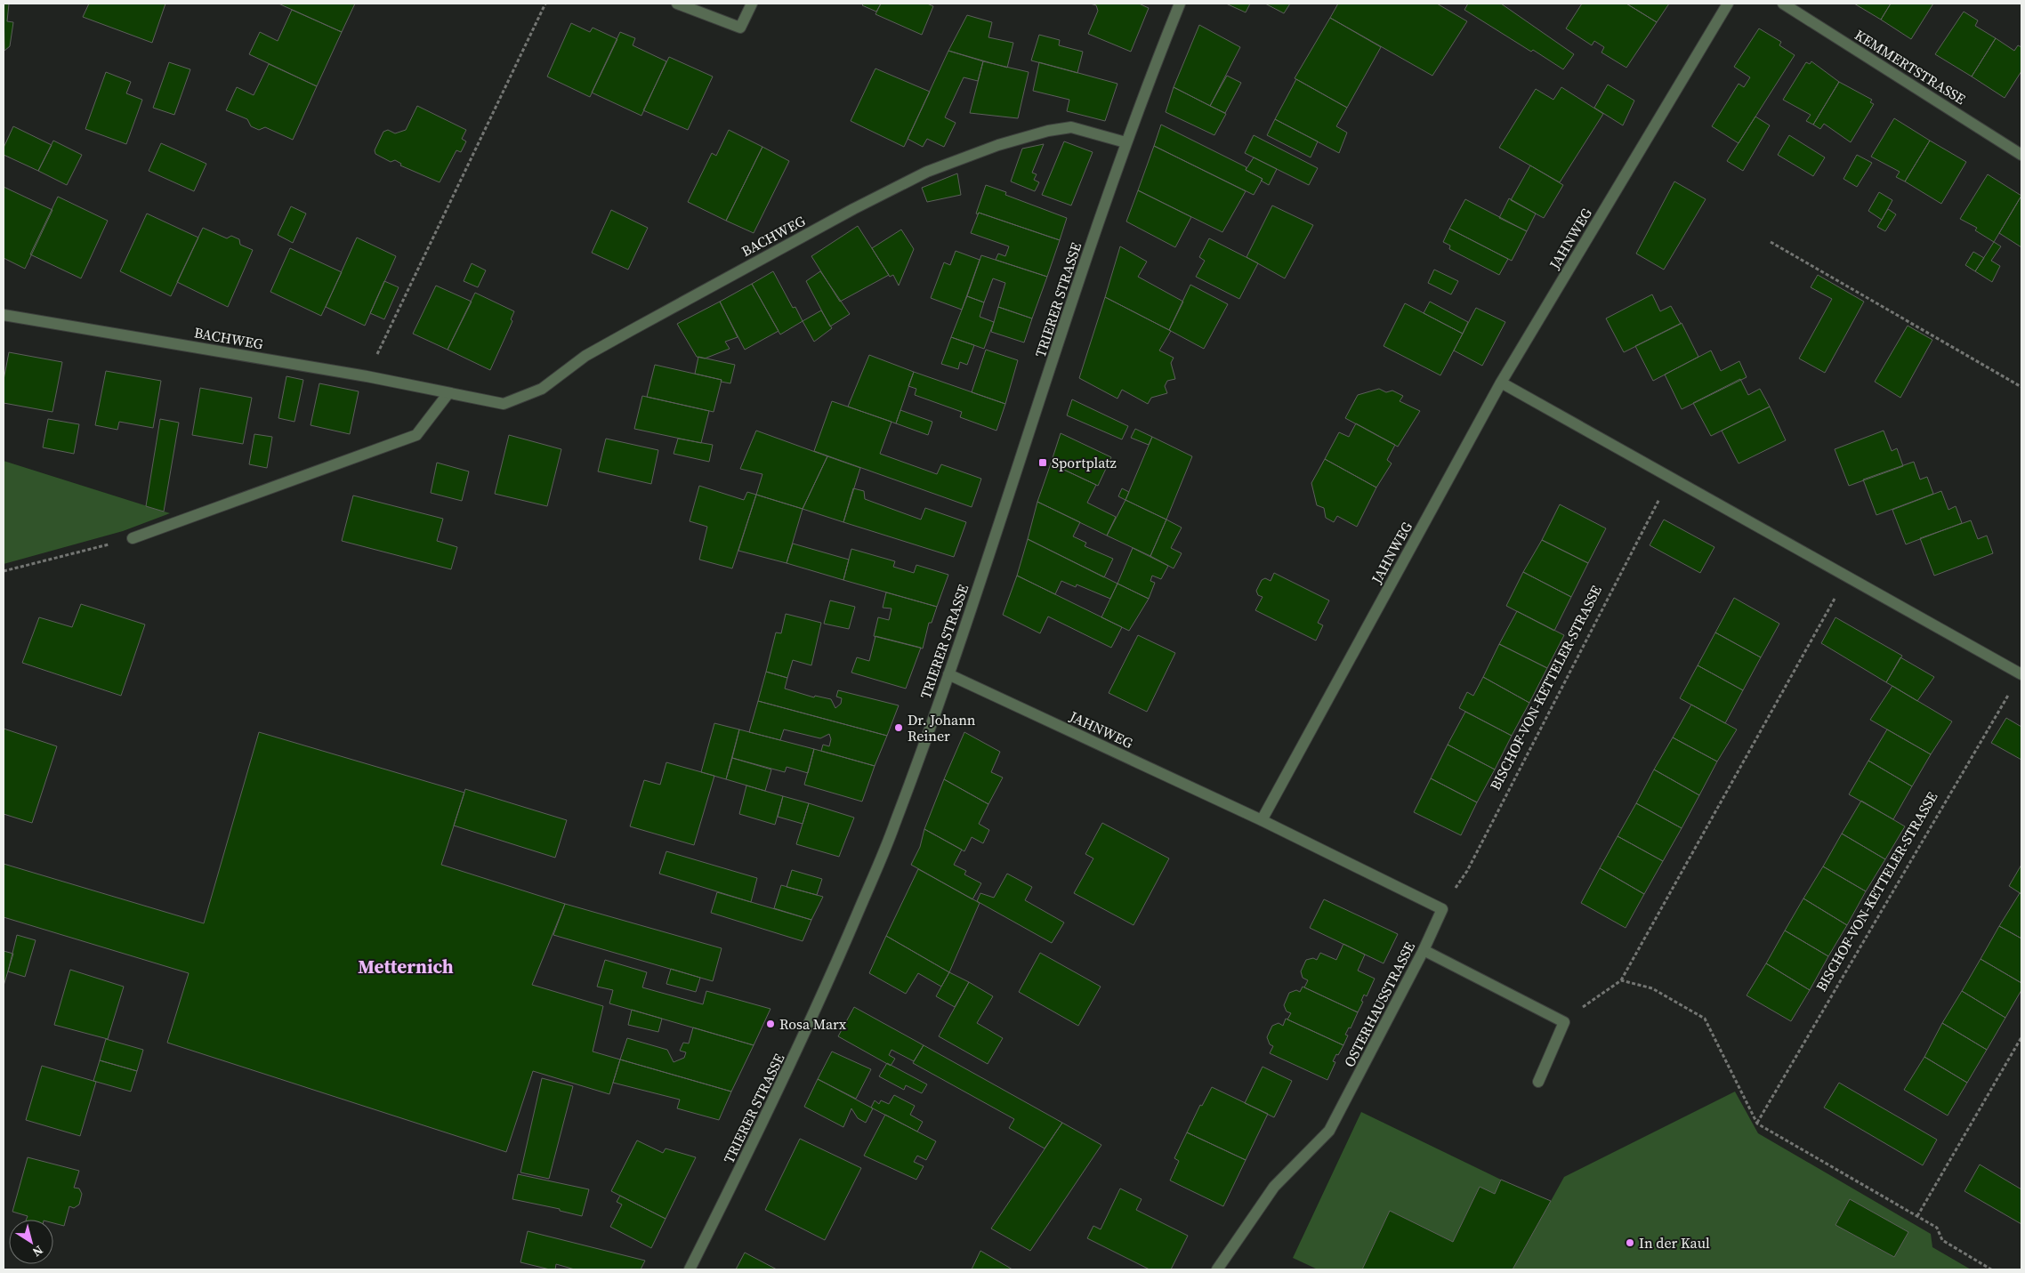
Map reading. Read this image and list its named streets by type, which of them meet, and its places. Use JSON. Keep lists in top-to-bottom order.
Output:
{
  "streets": {
    "street": [
      "KEMMERTSTRASSE",
      "BACHWEG",
      "JAHNWEG",
      "TRIERER STRASSE",
      "OSTERHAUSSTRASSE"
    ],
    "path": ["BISCHOF-VON-KETTELER-STRASSE"]
  },
  "crossings": [
    ["BACHWEG", "TRIERER STRASSE"],
    ["JAHNWEG", "TRIERER STRASSE"],
    ["BISCHOF-VON-KETTELER-STRASSE", "OSTERHAUSSTRASSE"]
  ],
  "districts": ["Metternich"],
  "places": {
    "transit": ["Sportplatz"],
    "other": ["Dr. Johann Reiner", "Rosa Marx", "In der Kaul"]
  },
  "north": "bottom right"
}
